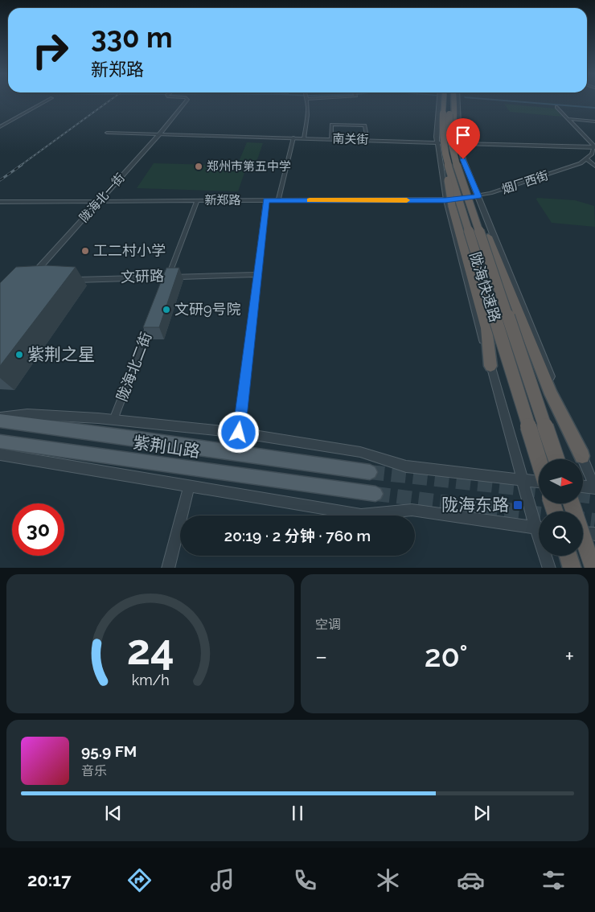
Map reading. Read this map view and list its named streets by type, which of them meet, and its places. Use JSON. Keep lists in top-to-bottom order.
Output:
{
  "streets": {
    "highway": ["陇海快速路"],
    "main road": ["紫荆山路"],
    "street": [
      "南关街",
      "烟厂西街",
      "陇海北一街",
      "新郑路",
      "文研路",
      "陇海北二街"
    ]
  },
  "crossings": [
    ["南关街", "陇海北一街"],
    ["烟厂西街", "新郑路"],
    ["陇海北一街", "新郑路"]
  ],
  "places": {
    "other": [
      "郑州市第五中学",
      "工二村小学",
      "文研9号院",
      "紫荆之星"
    ],
    "transit": ["陇海东路"]
  },
  "north": "right",
  "page": {
    "turn": ["330 m", "新郑路"],
    "limit": "30",
    "trip": "20:19 · 2 分钟 · 760 m",
    "tile": "空调",
    "heat": ["−", "20°", "+"],
    "song": ["95.9 FM", "音乐"],
    "tabs": "20:17",
    "gauge": ["24", "km/h"]
  }
}
